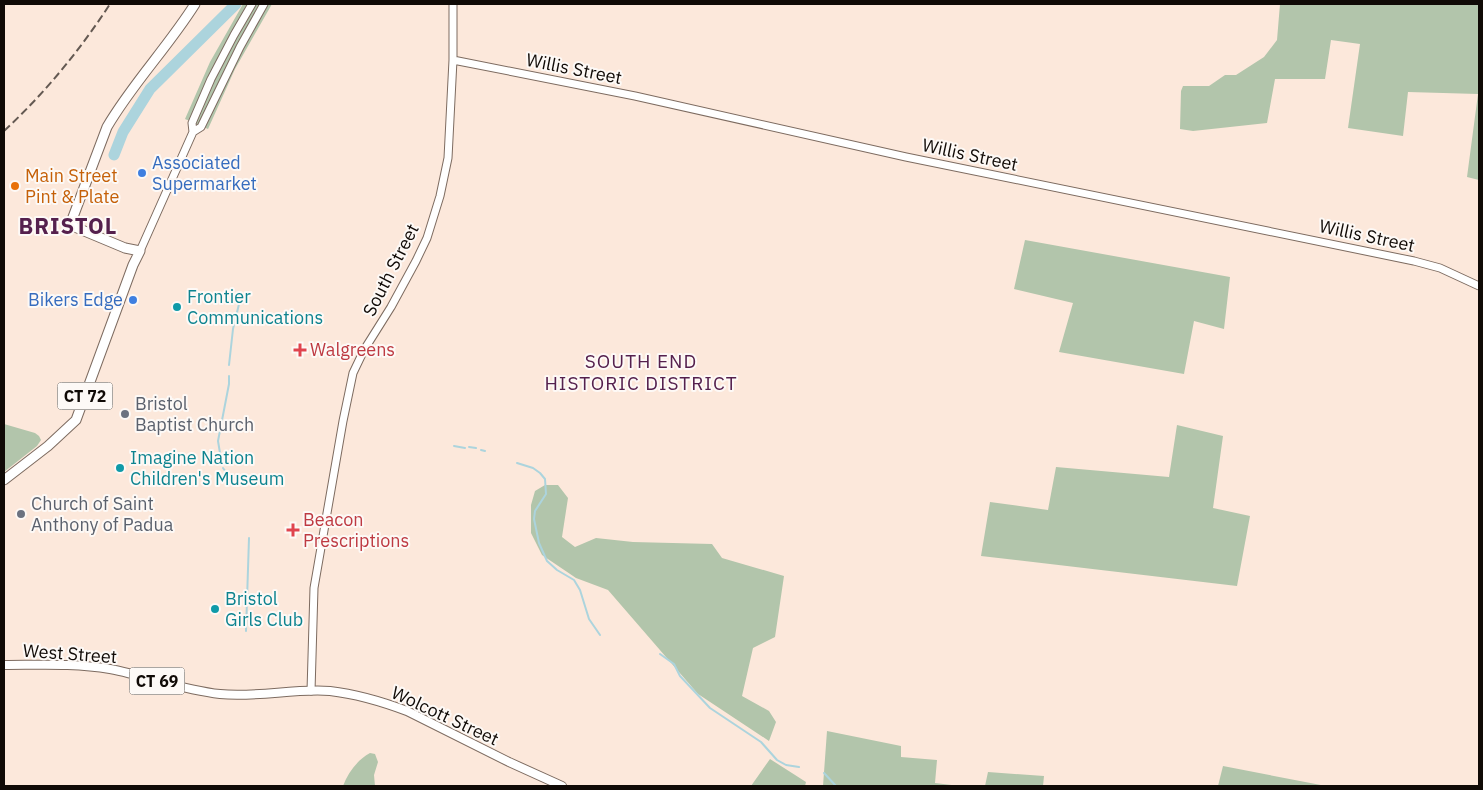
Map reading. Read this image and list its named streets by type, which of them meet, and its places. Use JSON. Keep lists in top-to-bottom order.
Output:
{
  "streets": {
    "highway": ["CT 72"],
    "main road": [
      "Willis Street",
      "South Street",
      "West Street",
      "CT 69",
      "Wolcott Street"
    ]
  },
  "crossings": [
    ["Willis Street", "South Street"],
    ["South Street", "West Street"],
    ["South Street", "Wolcott Street"],
    ["West Street", "Wolcott Street"]
  ],
  "districts": ["BRISTOL", "SOUTH END HISTORIC DISTRICT"],
  "places": {
    "other": [
      "Associated Supermarket",
      "Main Street Pint & Plate",
      "Bikers Edge",
      "Frontier Communications",
      "Bristol Baptist Church",
      "Imagine Nation Children's Museum",
      "Church of Saint Anthony of Padua",
      "Bristol Girls Club"
    ],
    "health": ["Walgreens", "Beacon Prescriptions"]
  }
}
